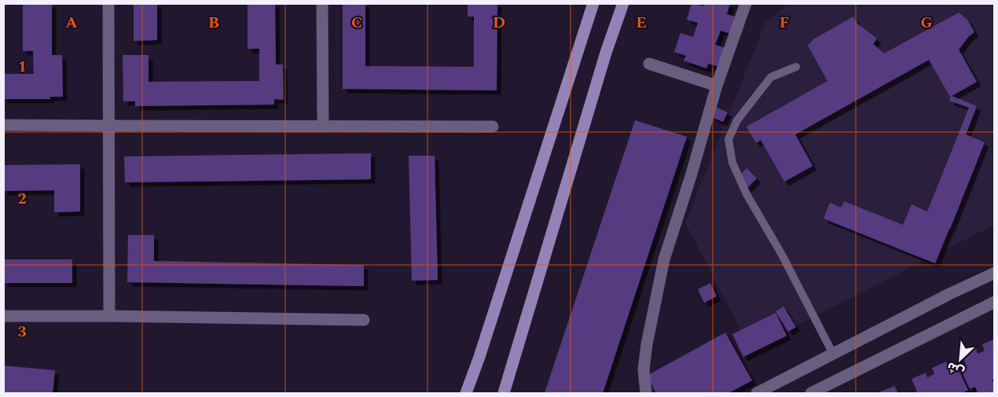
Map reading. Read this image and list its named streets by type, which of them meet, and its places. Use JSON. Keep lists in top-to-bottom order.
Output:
{
  "north": "bottom left",
  "grid": {
    "columns": [
      "A",
      "B",
      "C",
      "D",
      "E",
      "F",
      "G"
    ],
    "rows": ["1", "2", "3"]
  }
}
